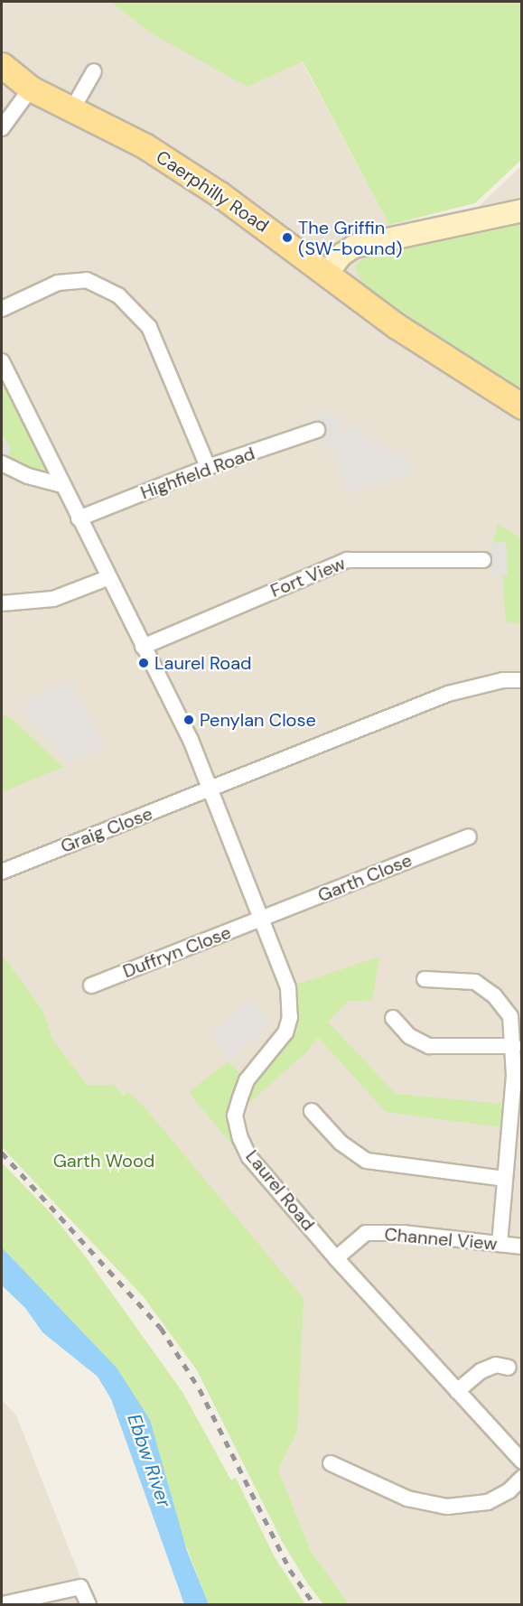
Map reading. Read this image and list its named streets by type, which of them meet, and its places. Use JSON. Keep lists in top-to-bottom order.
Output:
{
  "streets": {
    "main road": ["Caerphilly Road"],
    "street": [
      "Highfield Road",
      "Fort View",
      "Graig Close",
      "Garth Close",
      "Duffryn Close",
      "Laurel Road",
      "Channel View"
    ]
  },
  "crossings": [
    ["Highfield Road", "Laurel Road"],
    ["Fort View", "Laurel Road"],
    ["Graig Close", "Laurel Road"],
    ["Garth Close", "Duffryn Close"],
    ["Garth Close", "Laurel Road"],
    ["Duffryn Close", "Laurel Road"],
    ["Laurel Road", "Channel View"]
  ],
  "water": ["Ebbw River"],
  "parks": ["Garth Wood"],
  "places": ["The Griffin (SW-bound)", "Laurel Road", "Penylan Close"]
}
